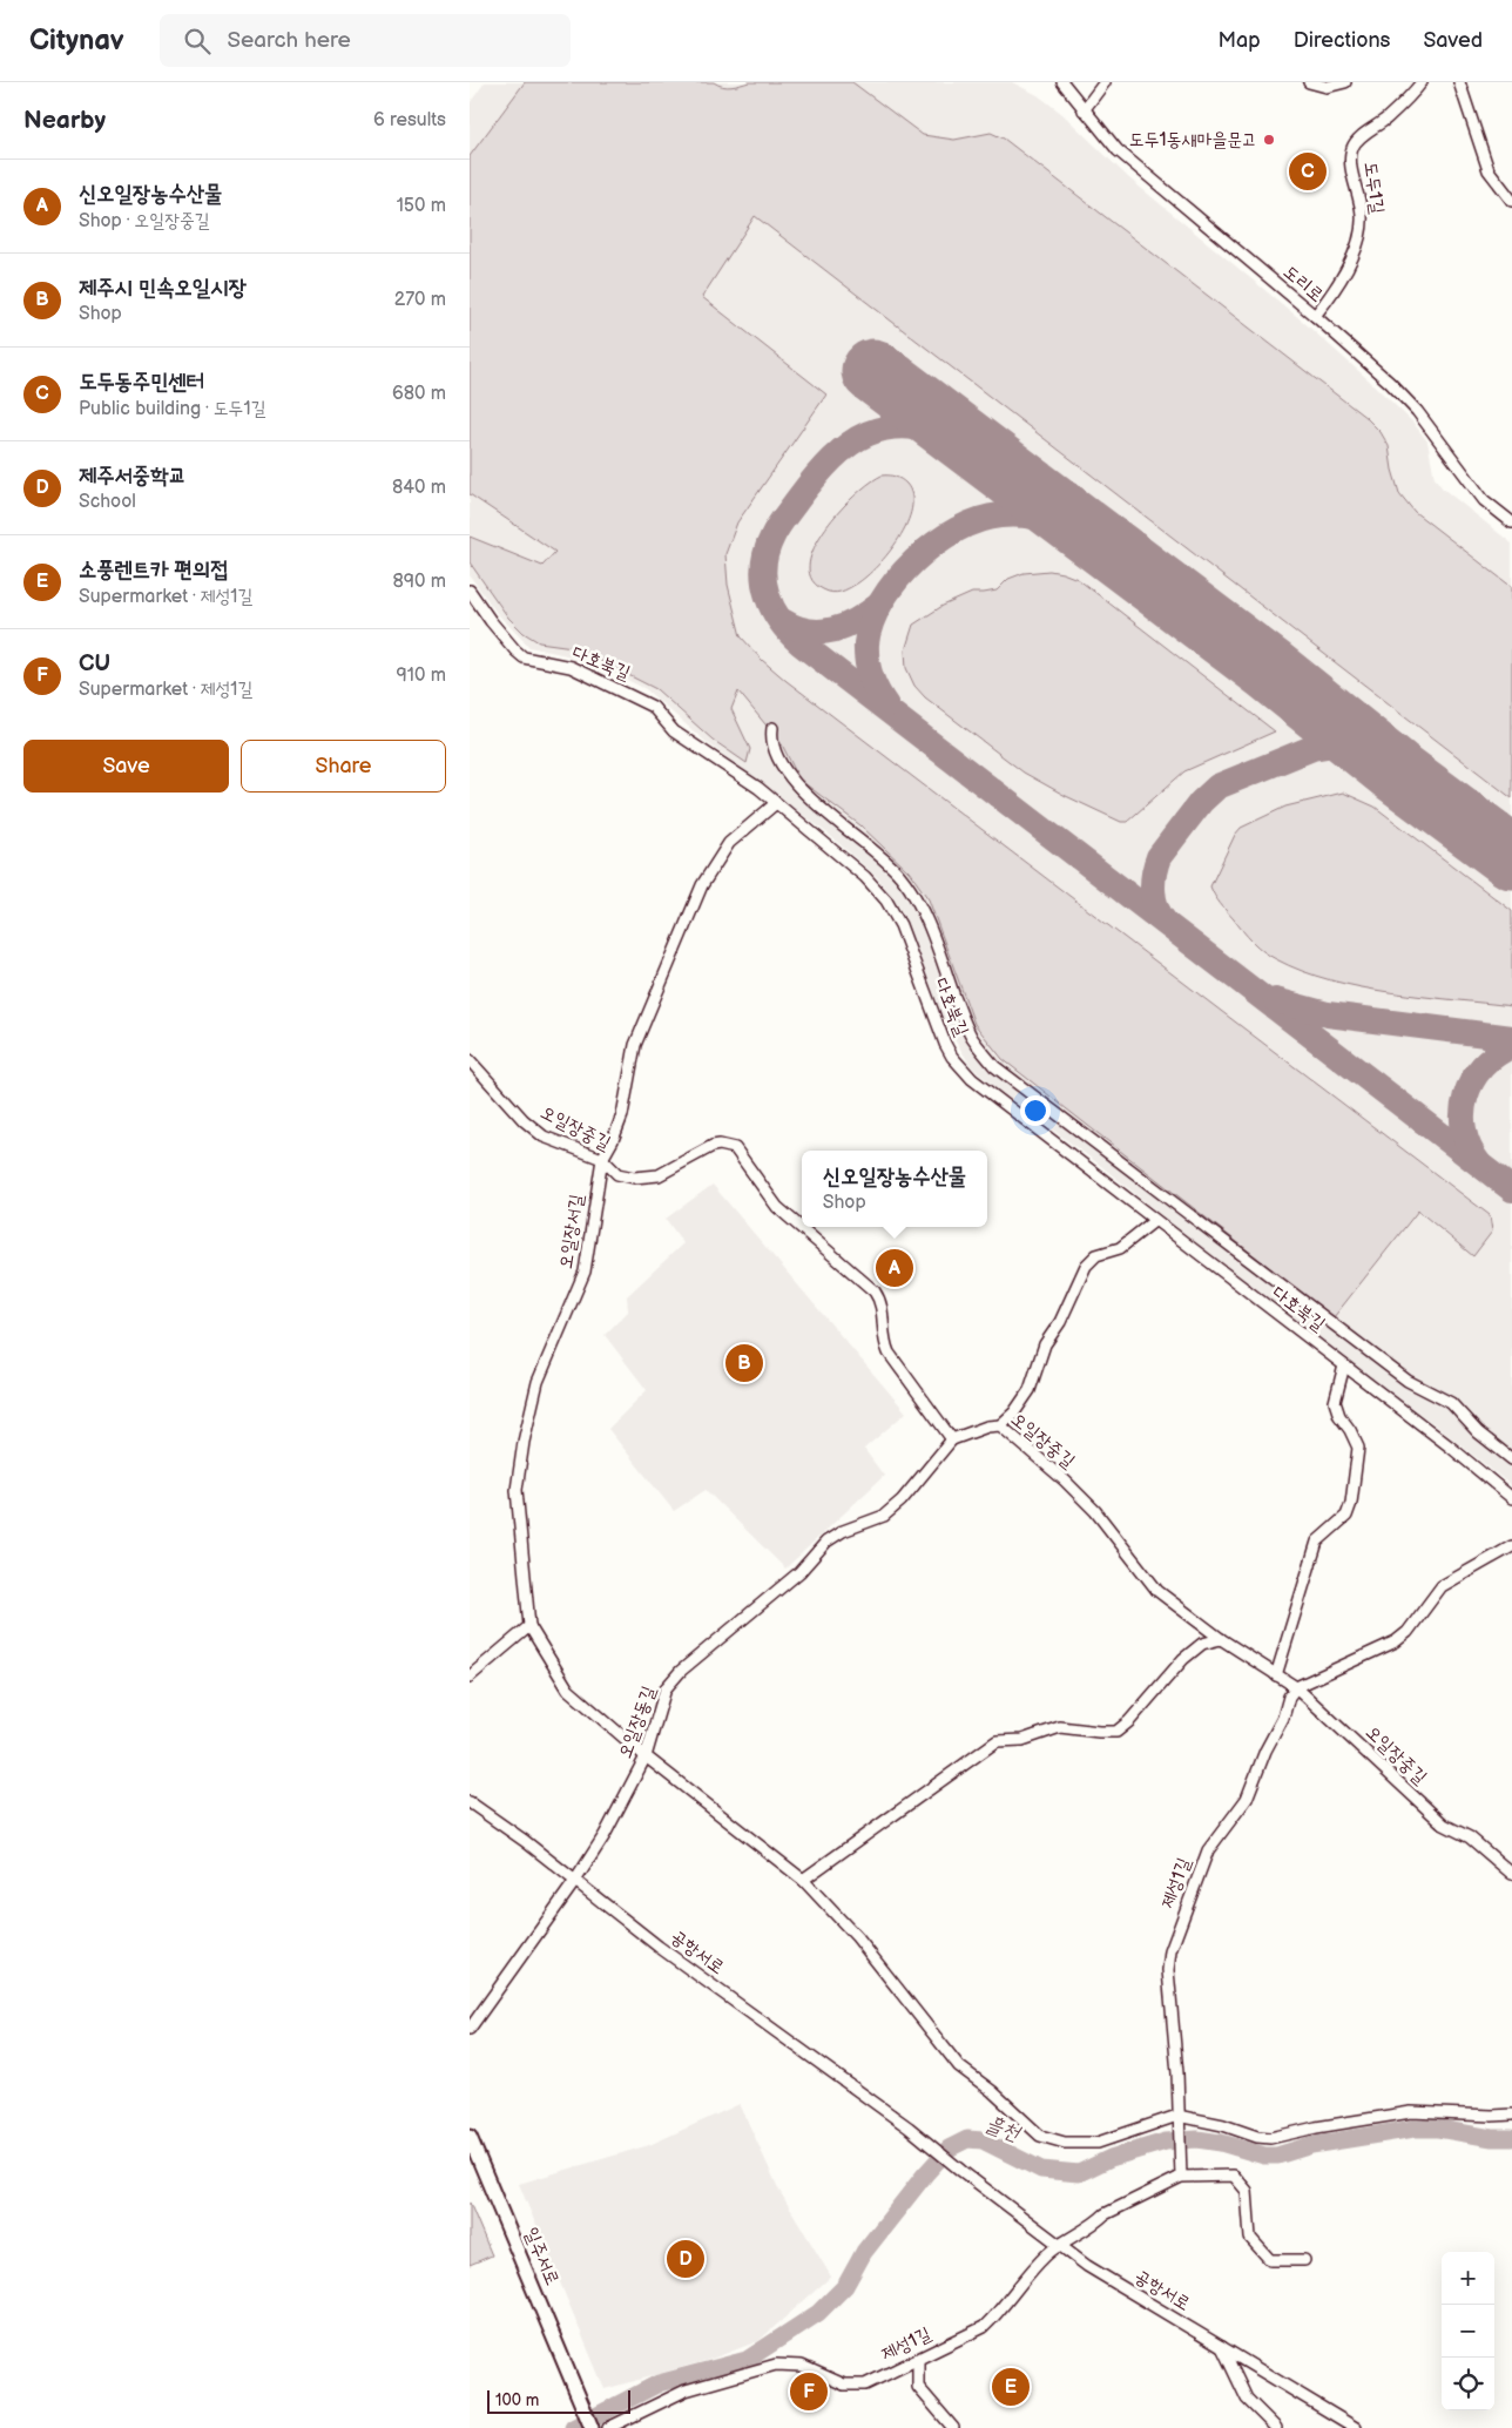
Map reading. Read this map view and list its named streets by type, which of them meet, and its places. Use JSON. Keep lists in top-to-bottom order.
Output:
{
  "streets": {
    "main road": ["일주서로"],
    "street": [
      "도두1길",
      "도리로",
      "다호북길",
      "오일장중길",
      "오일장서길",
      "오일장동길",
      "제성1길",
      "공항서로"
    ]
  },
  "crossings": [
    ["도두1길", "도리로"],
    ["다호북길", "오일장서길"],
    ["오일장중길", "오일장서길"],
    ["오일장중길", "오일장동길"],
    ["오일장중길", "제성1길"],
    ["오일장동길", "공항서로"],
    ["제성1길", "공항서로"]
  ],
  "water": ["흘천"],
  "places": ["도두1동새마을문고"],
  "scale_bar": "100 m",
  "page": {
    "header": "Citynav",
    "search": "Search here",
    "nav": ["Map", "Directions", "Saved"],
    "heading": ["Nearby", "6 results"],
    "pins": [
      "C",
      "A",
      "B",
      "D",
      "E",
      "F"
    ],
    "list": [
      {
        "mark": "A",
        "name": "신오일장농수산물",
        "note": "Shop · 오일장중길",
        "value": "150 m"
      },
      {
        "mark": "B",
        "name": "제주시 민속오일시장",
        "note": "Shop",
        "value": "270 m"
      },
      {
        "mark": "C",
        "name": "도두동주민센터",
        "note": "Public building · 도두1길",
        "value": "680 m"
      },
      {
        "mark": "D",
        "name": "제주서중학교",
        "note": "School",
        "value": "840 m"
      },
      {
        "mark": "E",
        "name": "소풍렌트카 편의접",
        "note": "Supermarket · 제성1길",
        "value": "890 m"
      },
      {
        "mark": "F",
        "name": "CU",
        "note": "Supermarket · 제성1길",
        "value": "910 m"
      }
    ],
    "buttons": ["Save", "Share"],
    "popup": ["신오일장농수산물", "Shop"],
    "map_buttons": ["+", "−"],
    "scale": "100 m"
  }
}
